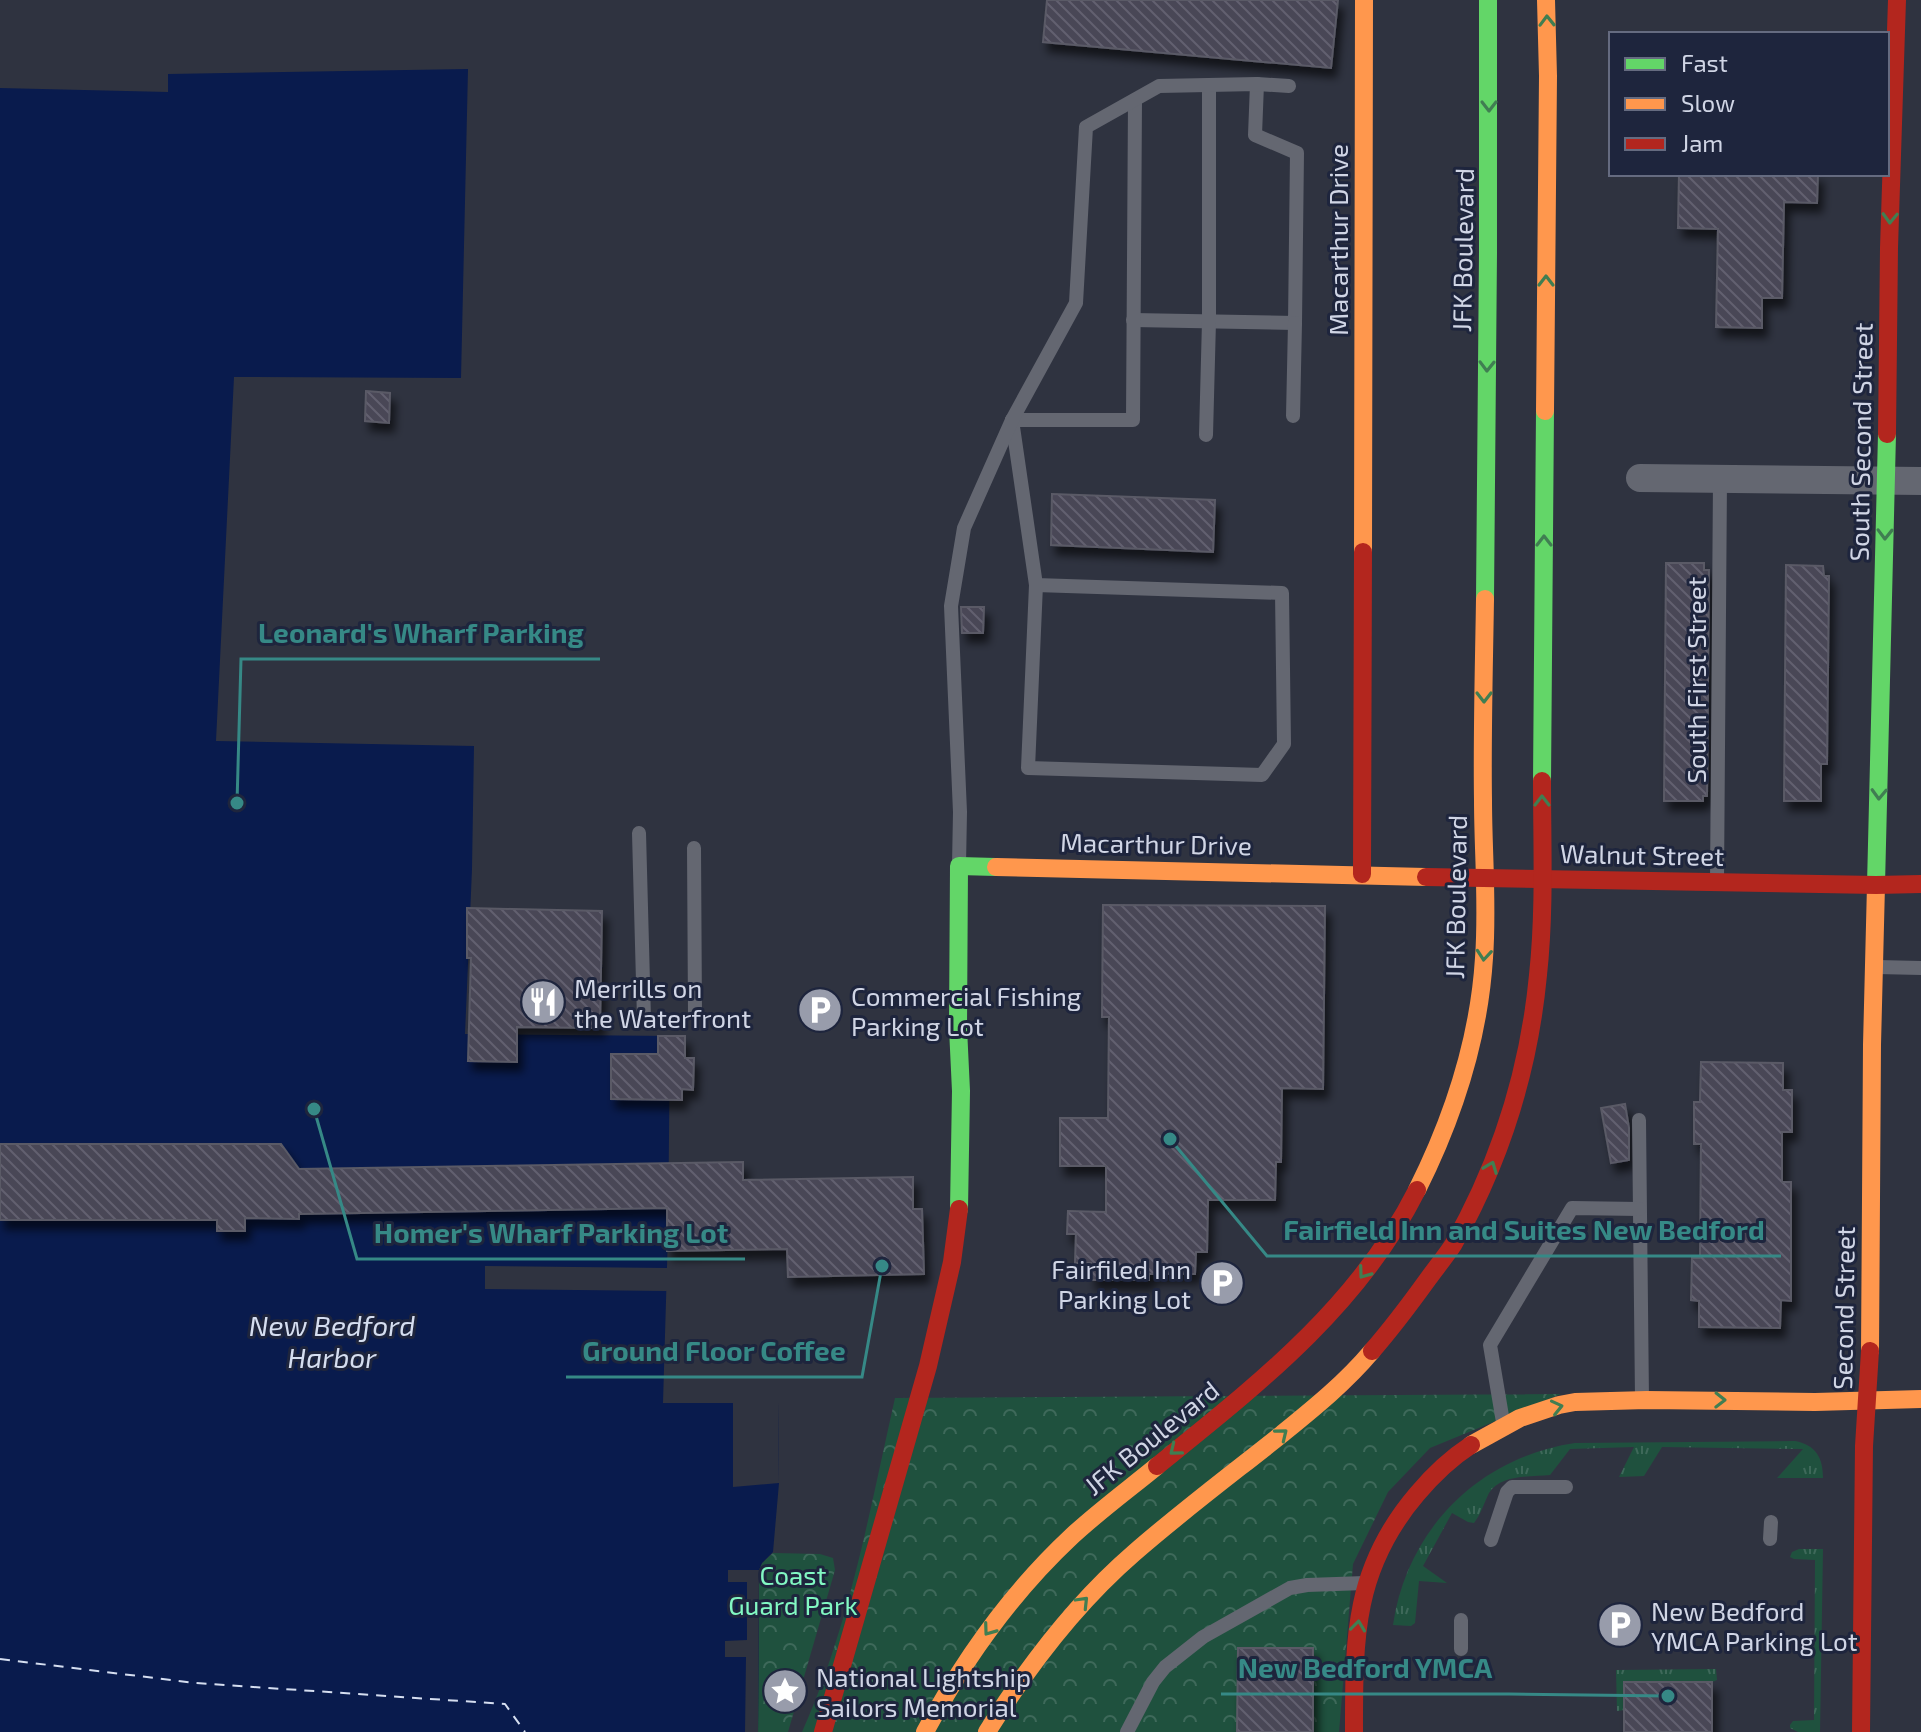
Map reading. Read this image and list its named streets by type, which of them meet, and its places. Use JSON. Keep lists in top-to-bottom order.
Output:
{
  "streets": {
    "main road": [
      "Macarthur Drive",
      "JFK Boulevard",
      "South Second Street",
      "Walnut Street",
      "Second Street"
    ],
    "lane": ["South First Street"]
  },
  "crossings": [
    ["Macarthur Drive", "Walnut Street"],
    ["JFK Boulevard", "Walnut Street"],
    ["South Second Street", "Walnut Street"],
    ["South Second Street", "Second Street"],
    ["South First Street", "Walnut Street"],
    ["Walnut Street", "Second Street"]
  ],
  "one_way": ["South Second Street"],
  "water": ["New Bedford Harbor"],
  "parks": ["Coast Guard Park"],
  "places": {
    "other": [
      "Leonard's Wharf Parking",
      "Homer's Wharf Parking Lot",
      "Fairfield Inn and Suites New Bedford",
      "Ground Floor Coffee",
      "New Bedford YMCA"
    ],
    "restaurant": ["Merrills on the Waterfront"],
    "parking": ["Commercial Fishing Parking Lot", "Fairfiled Inn Parking Lot", "New Bedford YMCA Parking Lot"],
    "place": ["National Lightship Sailors Memorial"]
  },
  "legend": ["Fast", "Slow", "Jam"]
}
